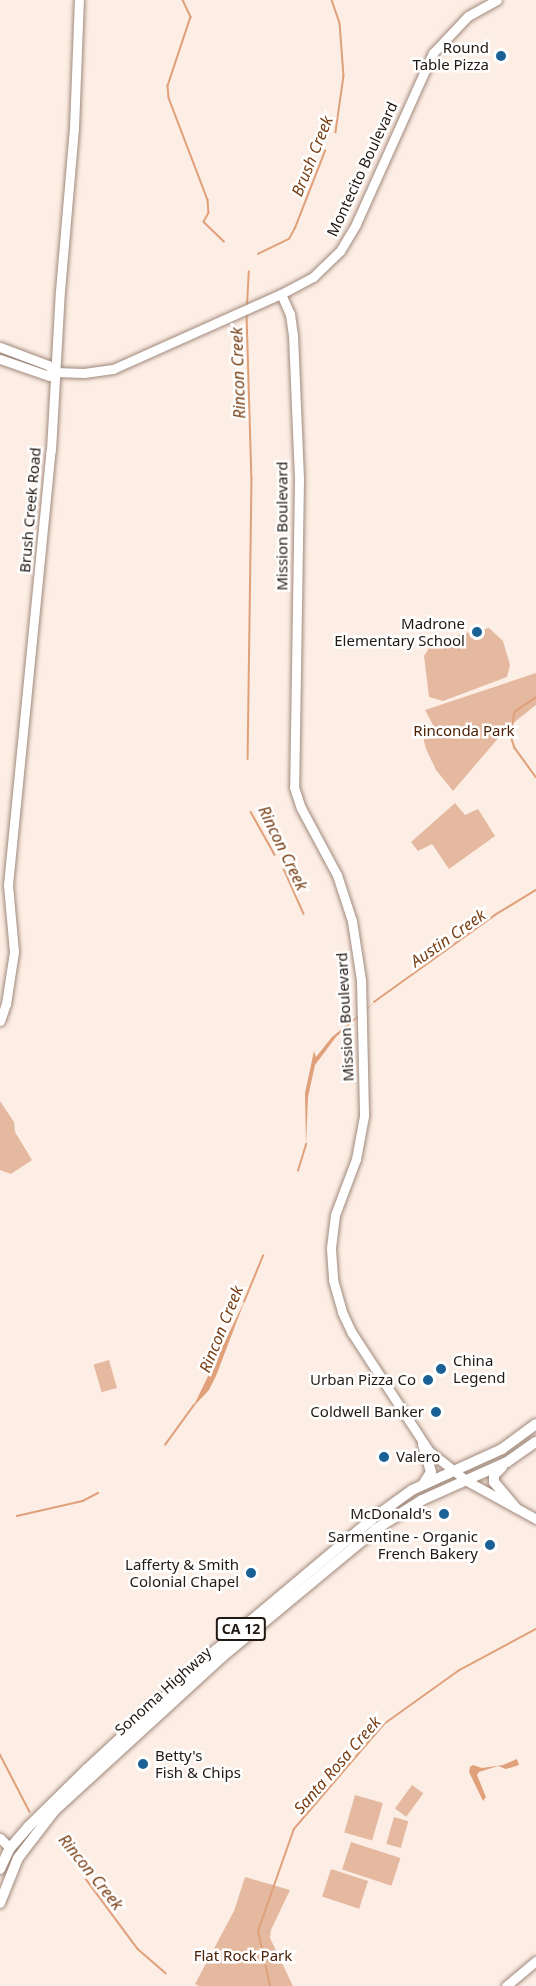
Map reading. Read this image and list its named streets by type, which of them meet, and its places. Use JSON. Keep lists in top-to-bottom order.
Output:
{
  "streets": {
    "main road": [
      "Montecito Boulevard",
      "Brush Creek Road",
      "Mission Boulevard",
      "CA 12",
      "Sonoma Highway"
    ]
  },
  "crossings": [
    ["Montecito Boulevard", "Brush Creek Road"],
    ["Montecito Boulevard", "Mission Boulevard"],
    ["Mission Boulevard", "Sonoma Highway"]
  ],
  "water": [
    "Brush Creek",
    "Rincon Creek",
    "Austin Creek",
    "Santa Rosa Creek"
  ],
  "parks": ["Rinconda Park", "Flat Rock Park"],
  "places": [
    "Round Table Pizza",
    "Madrone Elementary School",
    "China Legend",
    "Urban Pizza Co",
    "Coldwell Banker",
    "Valero",
    "McDonald's",
    "Sarmentine - Organic French Bakery",
    "Lafferty & Smith Colonial Chapel",
    "Betty's Fish & Chips"
  ]
}
